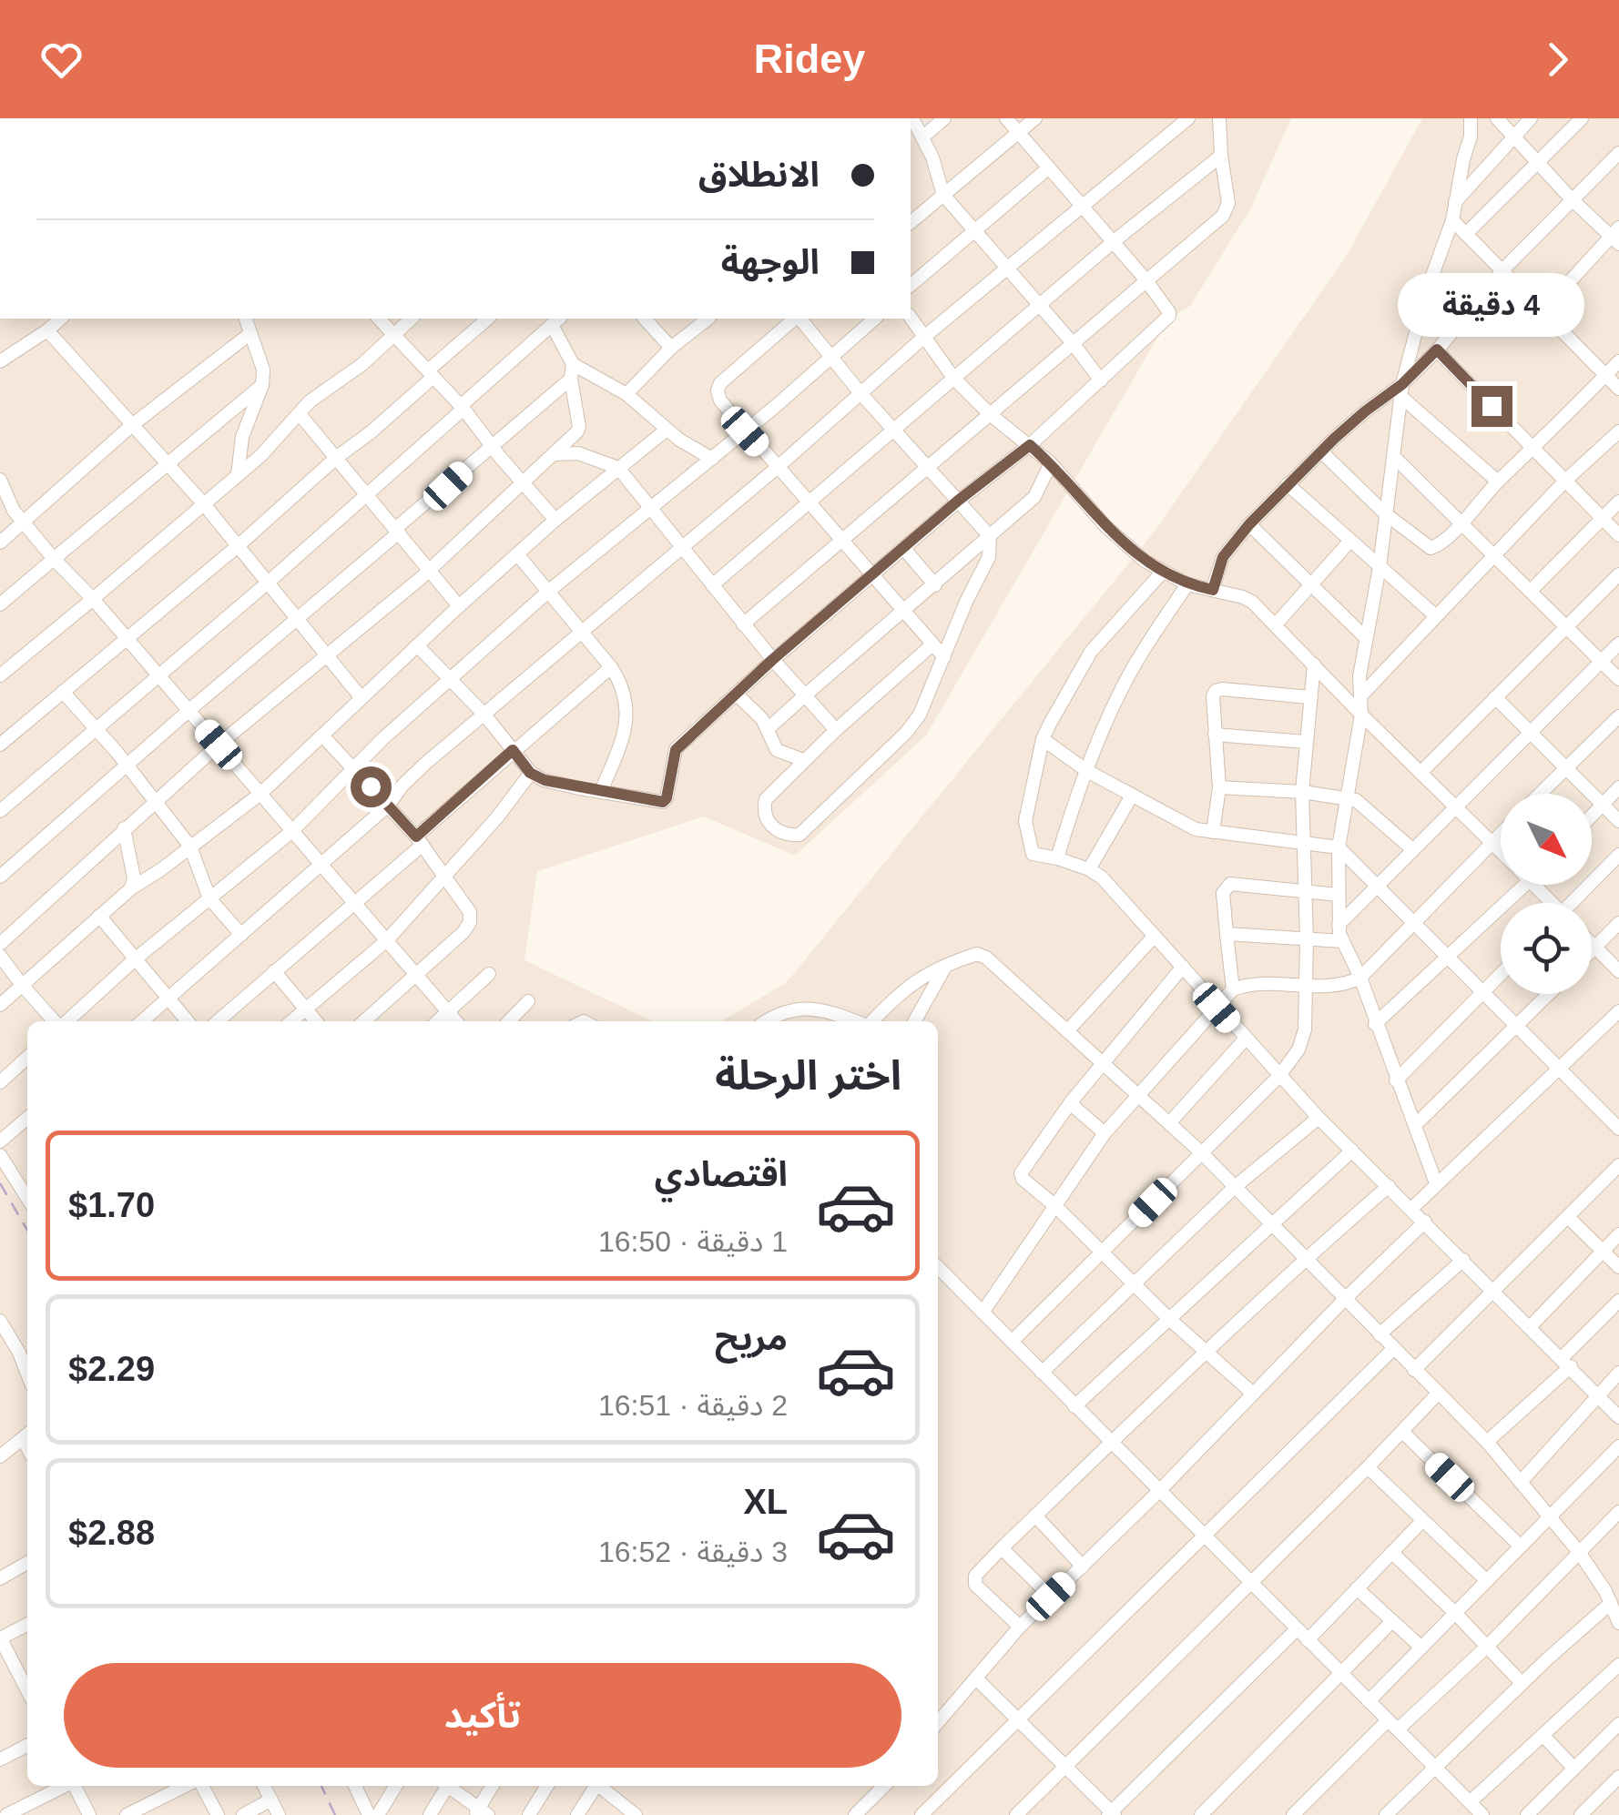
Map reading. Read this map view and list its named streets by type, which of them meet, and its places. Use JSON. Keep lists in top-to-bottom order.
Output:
{
  "north": "bottom right",
  "page": {
    "header": "Ridey",
    "banner": ["الانطلاق", "الوجهة"],
    "bubble": "4 دقيقة",
    "heading": "اختر الرحلة",
    "list": [
      {
        "name": "اقتصادي",
        "note": "1 دقيقة · 16:50",
        "value": "$1.70"
      },
      {
        "name": "مريح",
        "note": "2 دقيقة · 16:51",
        "value": "$2.29"
      },
      {
        "name": "XL",
        "note": "3 دقيقة · 16:52",
        "value": "$2.88"
      }
    ],
    "buttons": "تأكيد"
  }
}
